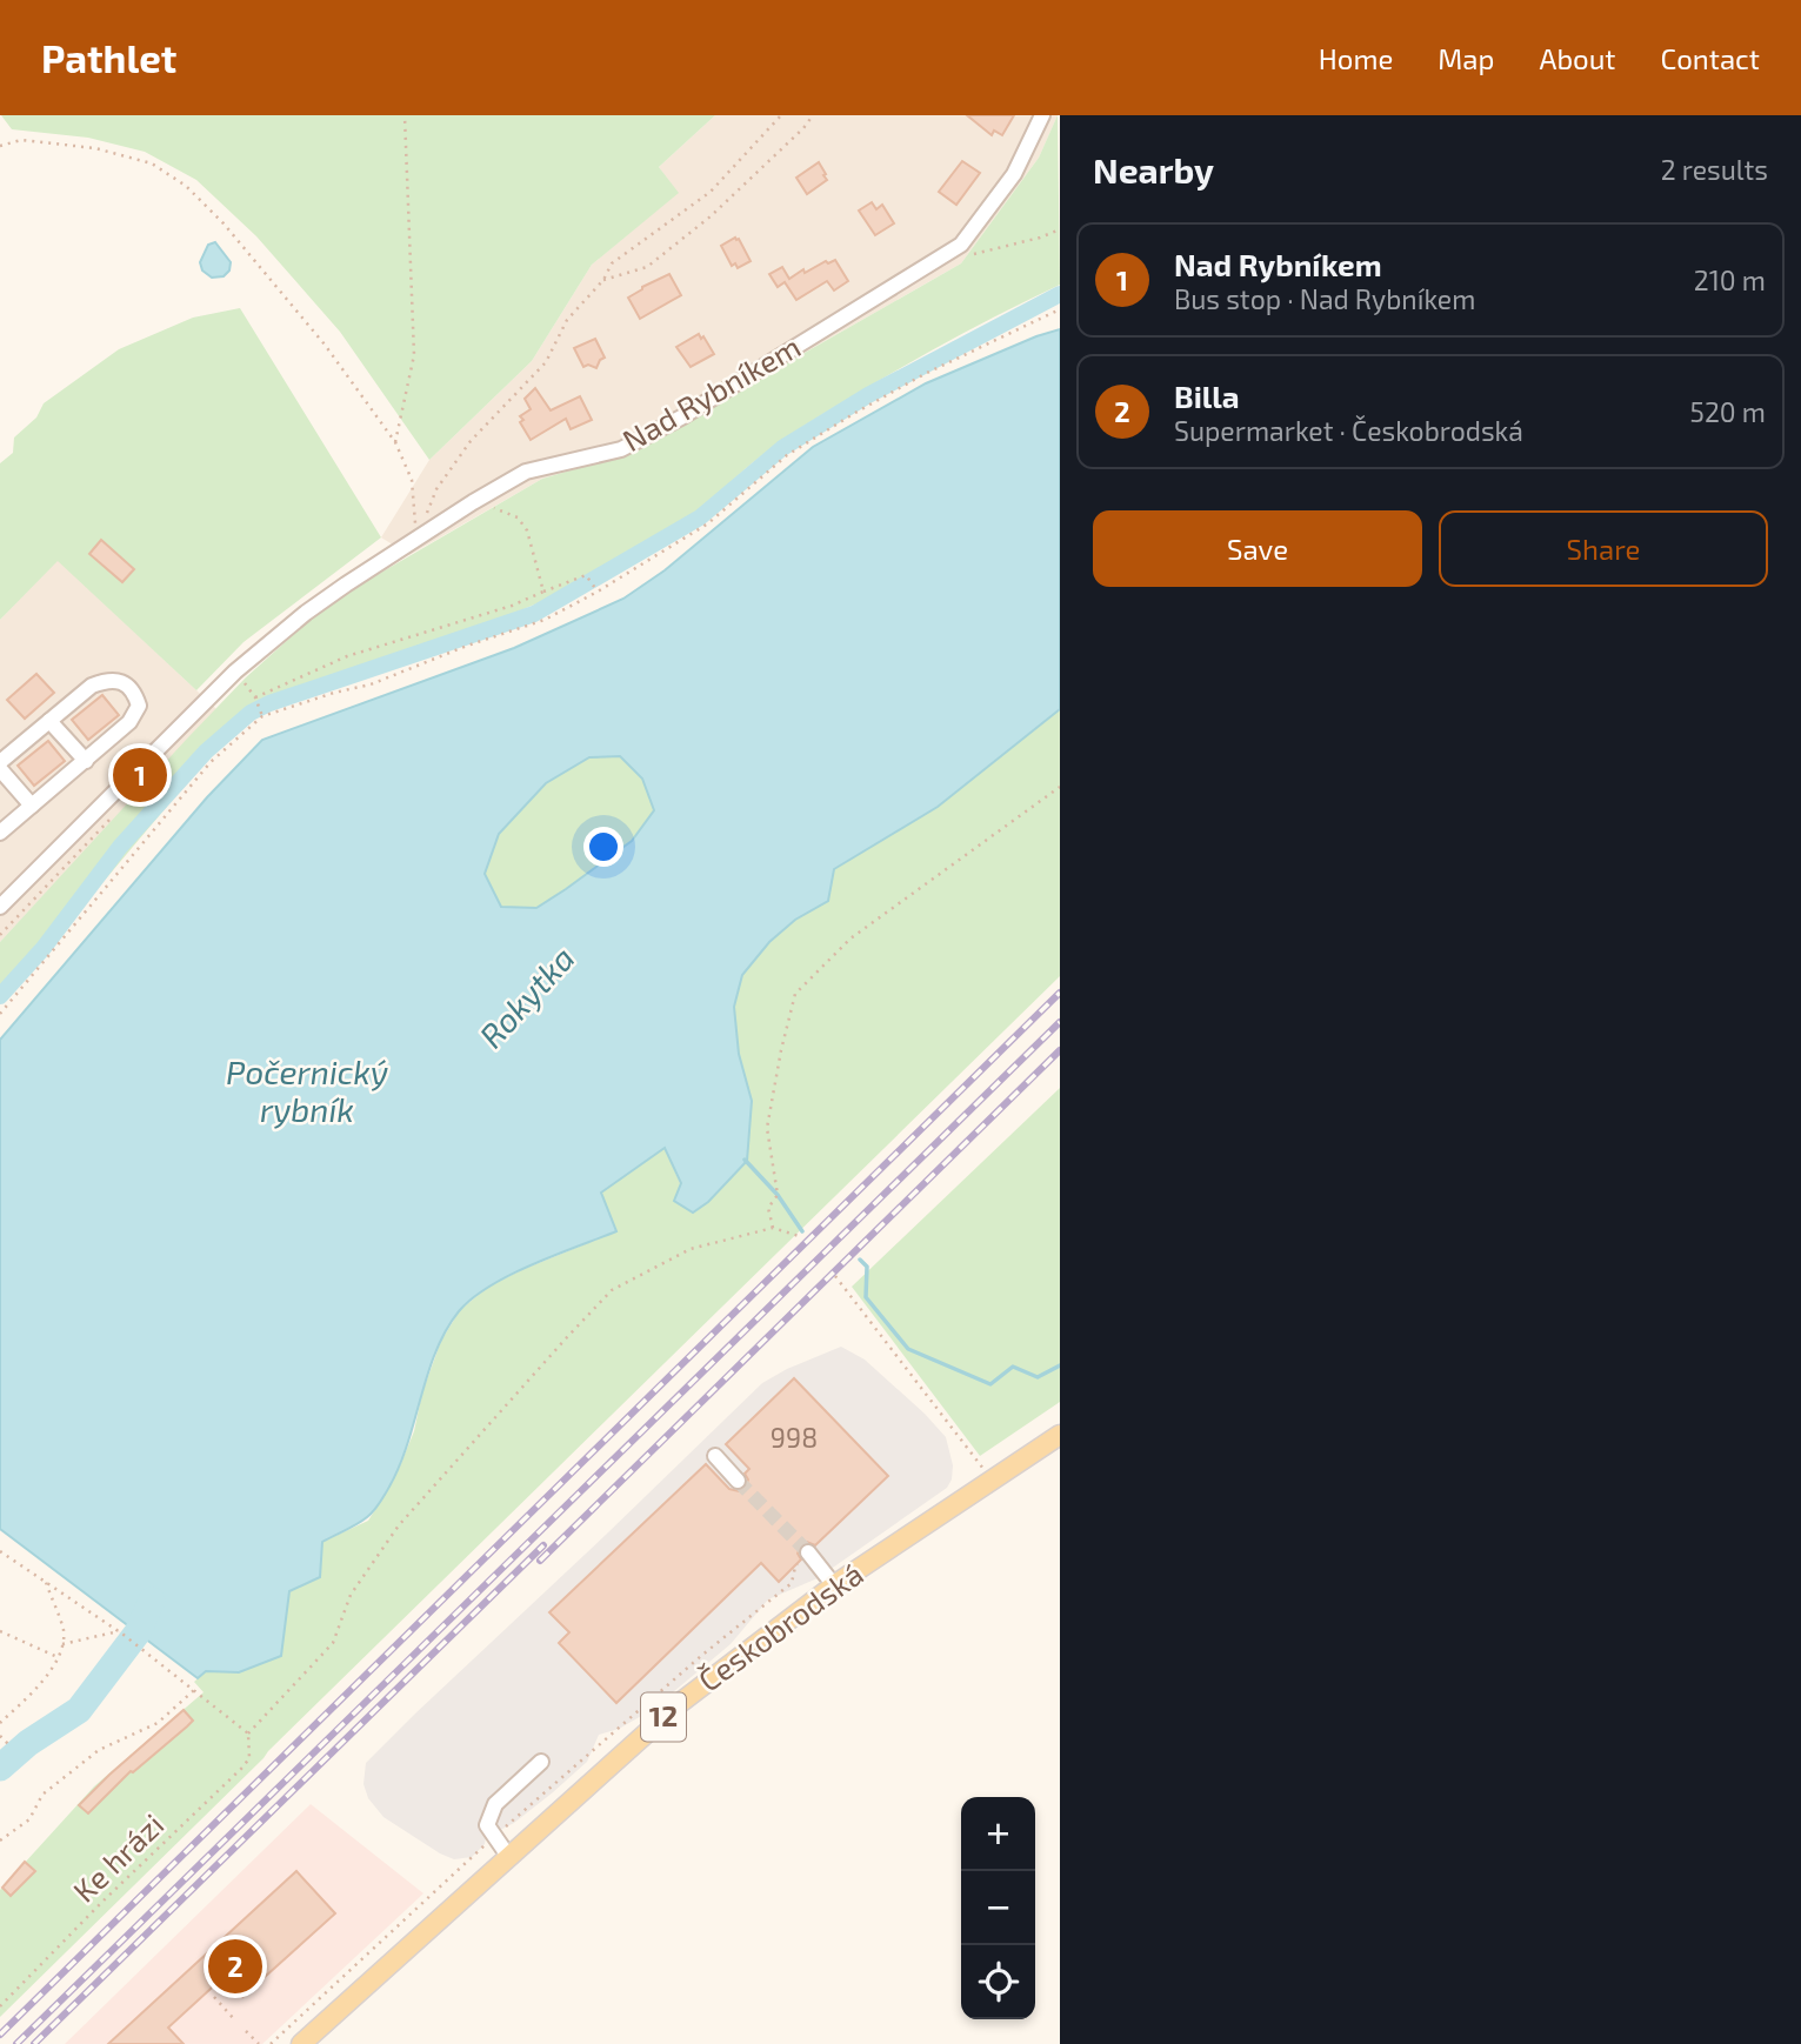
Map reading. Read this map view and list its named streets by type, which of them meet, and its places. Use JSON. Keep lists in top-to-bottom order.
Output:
{
  "streets": {
    "main road": ["Českobrodská", "12"],
    "street": ["Nad Rybníkem"],
    "path": ["Ke hrázi"]
  },
  "water": ["Rokytka", "Počernický rybník"],
  "house_numbers": ["998"],
  "page": {
    "header": "Pathlet",
    "nav": [
      "Home",
      "Map",
      "About",
      "Contact"
    ],
    "heading": ["Nearby", "2 results"],
    "list": [
      {
        "mark": "1",
        "name": "Nad Rybníkem",
        "note": "Bus stop · Nad Rybníkem",
        "value": "210 m"
      },
      {
        "mark": "2",
        "name": "Billa",
        "note": "Supermarket · Českobrodská",
        "value": "520 m"
      }
    ],
    "buttons": ["Save", "Share"],
    "pins": ["1", "2"],
    "map_buttons": ["+", "−"]
  }
}
